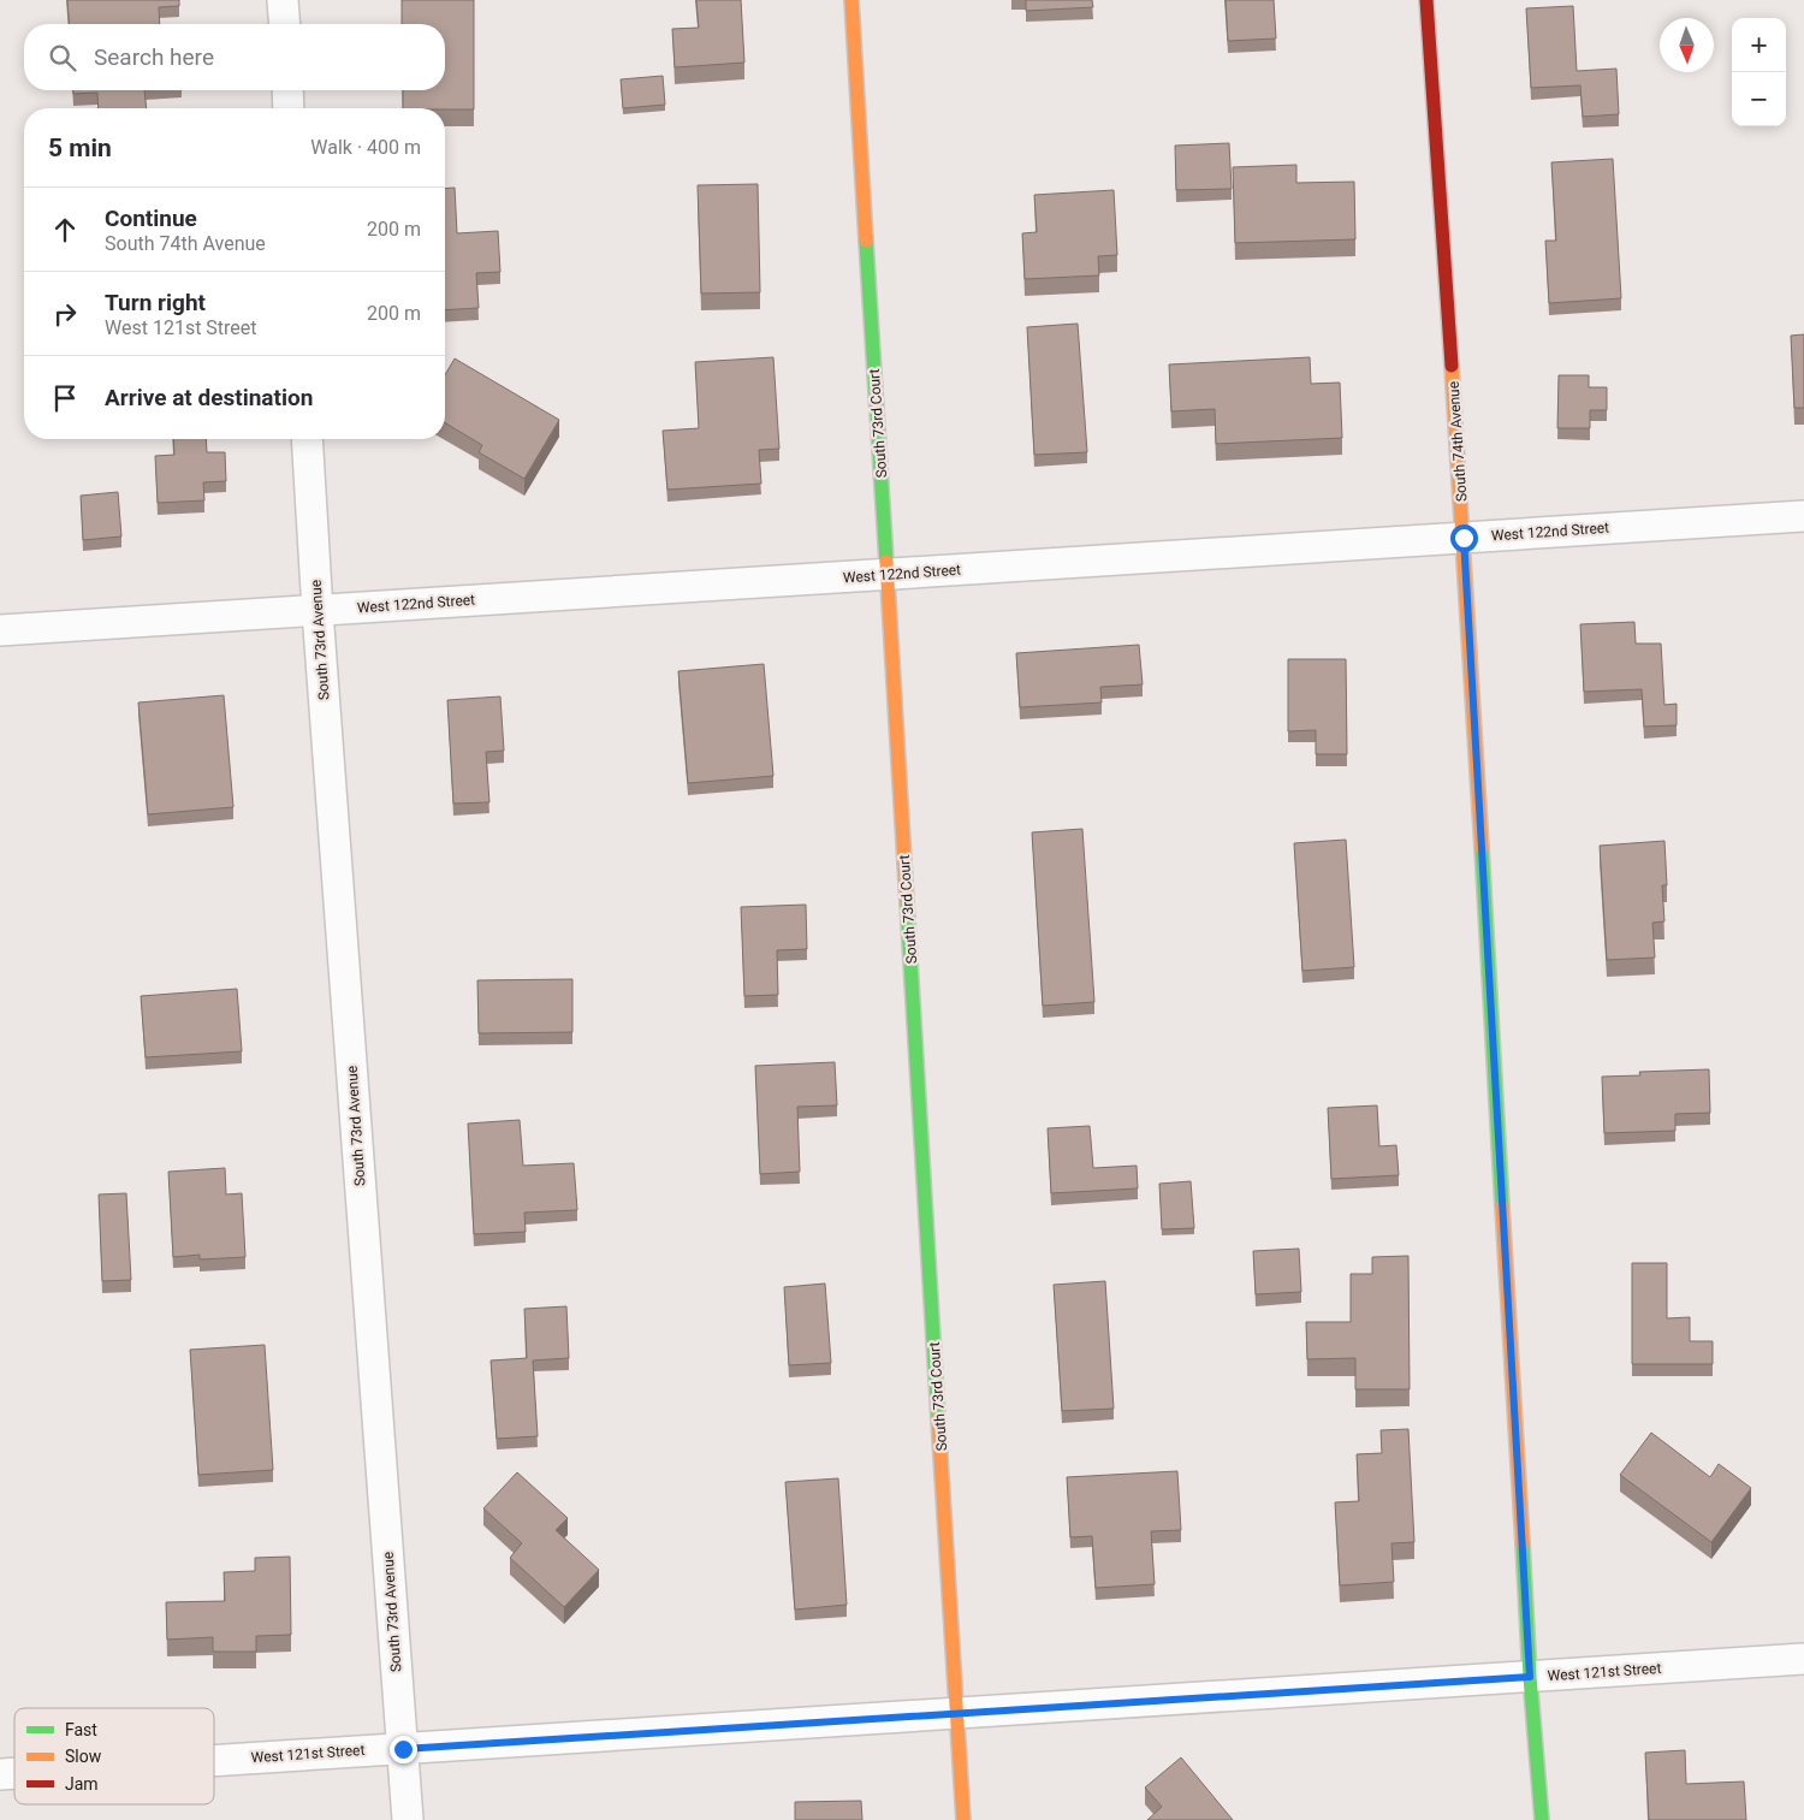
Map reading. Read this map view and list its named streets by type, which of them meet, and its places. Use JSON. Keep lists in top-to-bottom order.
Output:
{
  "streets": {
    "street": [
      "South 73rd Court",
      "South 74th Avenue",
      "West 122nd Street",
      "South 73rd Avenue",
      "West 121st Street"
    ]
  },
  "crossings": [
    ["South 73rd Court", "West 122nd Street"],
    ["South 73rd Court", "West 121st Street"],
    ["South 74th Avenue", "West 122nd Street"],
    ["South 74th Avenue", "West 121st Street"],
    ["West 122nd Street", "South 73rd Avenue"],
    ["South 73rd Avenue", "West 121st Street"]
  ],
  "legend": ["Fast", "Slow", "Jam"],
  "north": "bottom",
  "page": {
    "map_buttons": ["+", "−"],
    "search": "Search here",
    "heading": ["5 min", "Walk · 400 m"],
    "list": [
      ["Continue", "South 74th Avenue", "200 m"],
      ["Turn right", "West 121st Street", "200 m"],
      "Arrive at destination"
    ]
  }
}
